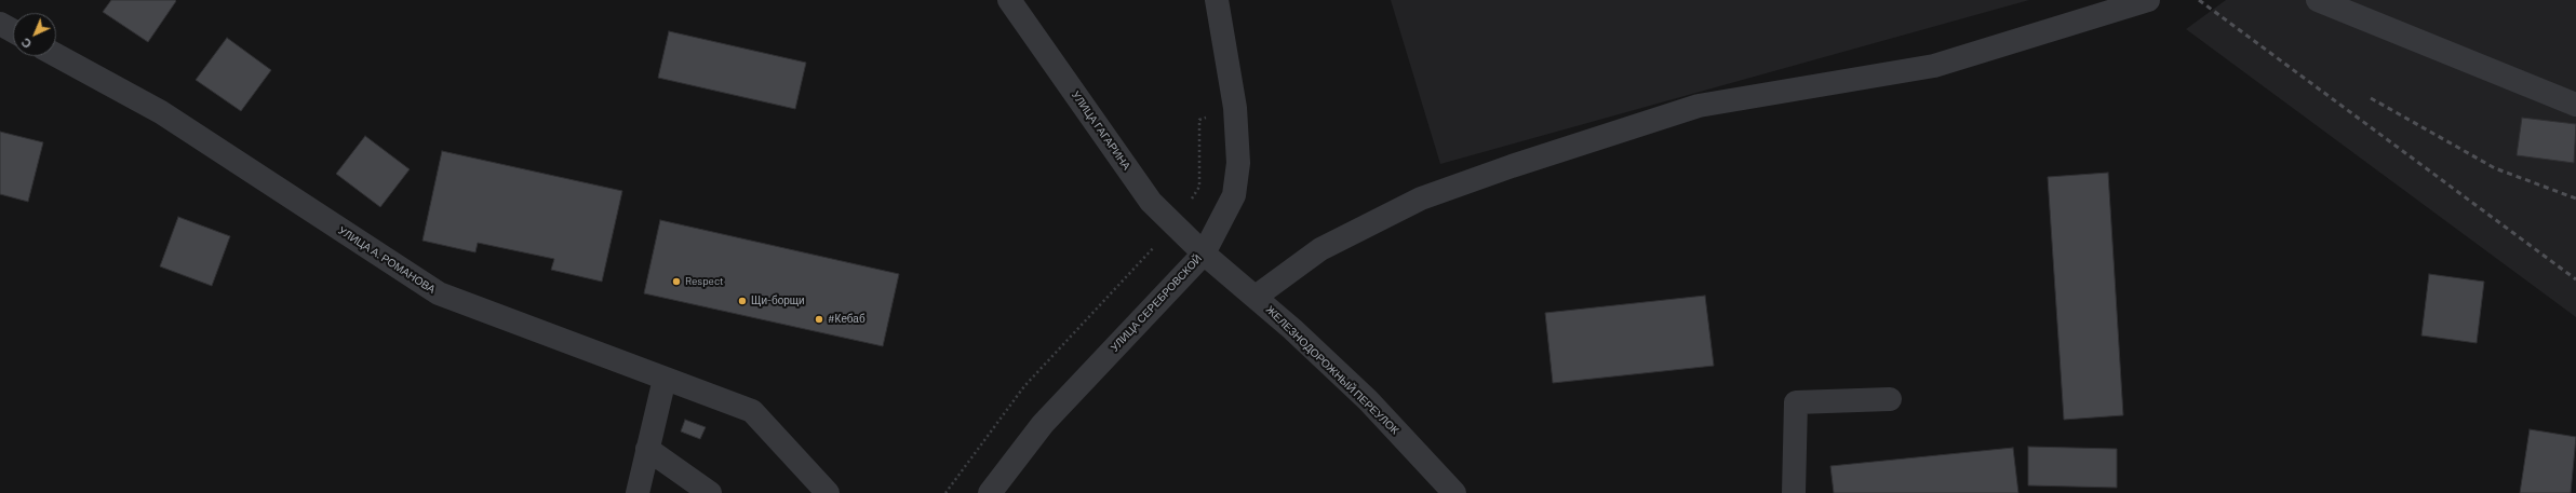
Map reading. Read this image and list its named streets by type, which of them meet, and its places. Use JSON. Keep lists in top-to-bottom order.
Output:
{
  "streets": {
    "street": [
      "УЛИЦА ГАГАРИНА",
      "УЛИЦА А. РОМАНОВА",
      "УЛИЦА СЕРЕБРОВСКОЙ",
      "ЖЕЛЕЗНОДОРОЖНЫЙ ПЕРЕУЛОК"
    ]
  },
  "crossings": [
    ["УЛИЦА ГАГАРИНА", "УЛИЦА СЕРЕБРОВСКОЙ"],
    ["УЛИЦА ГАГАРИНА", "ЖЕЛЕЗНОДОРОЖНЫЙ ПЕРЕУЛОК"],
    ["УЛИЦА СЕРЕБРОВСКОЙ", "ЖЕЛЕЗНОДОРОЖНЫЙ ПЕРЕУЛОК"]
  ],
  "places": ["Respect", "Щи-борщи", "#Кебаб"],
  "north": "bottom left"
}
